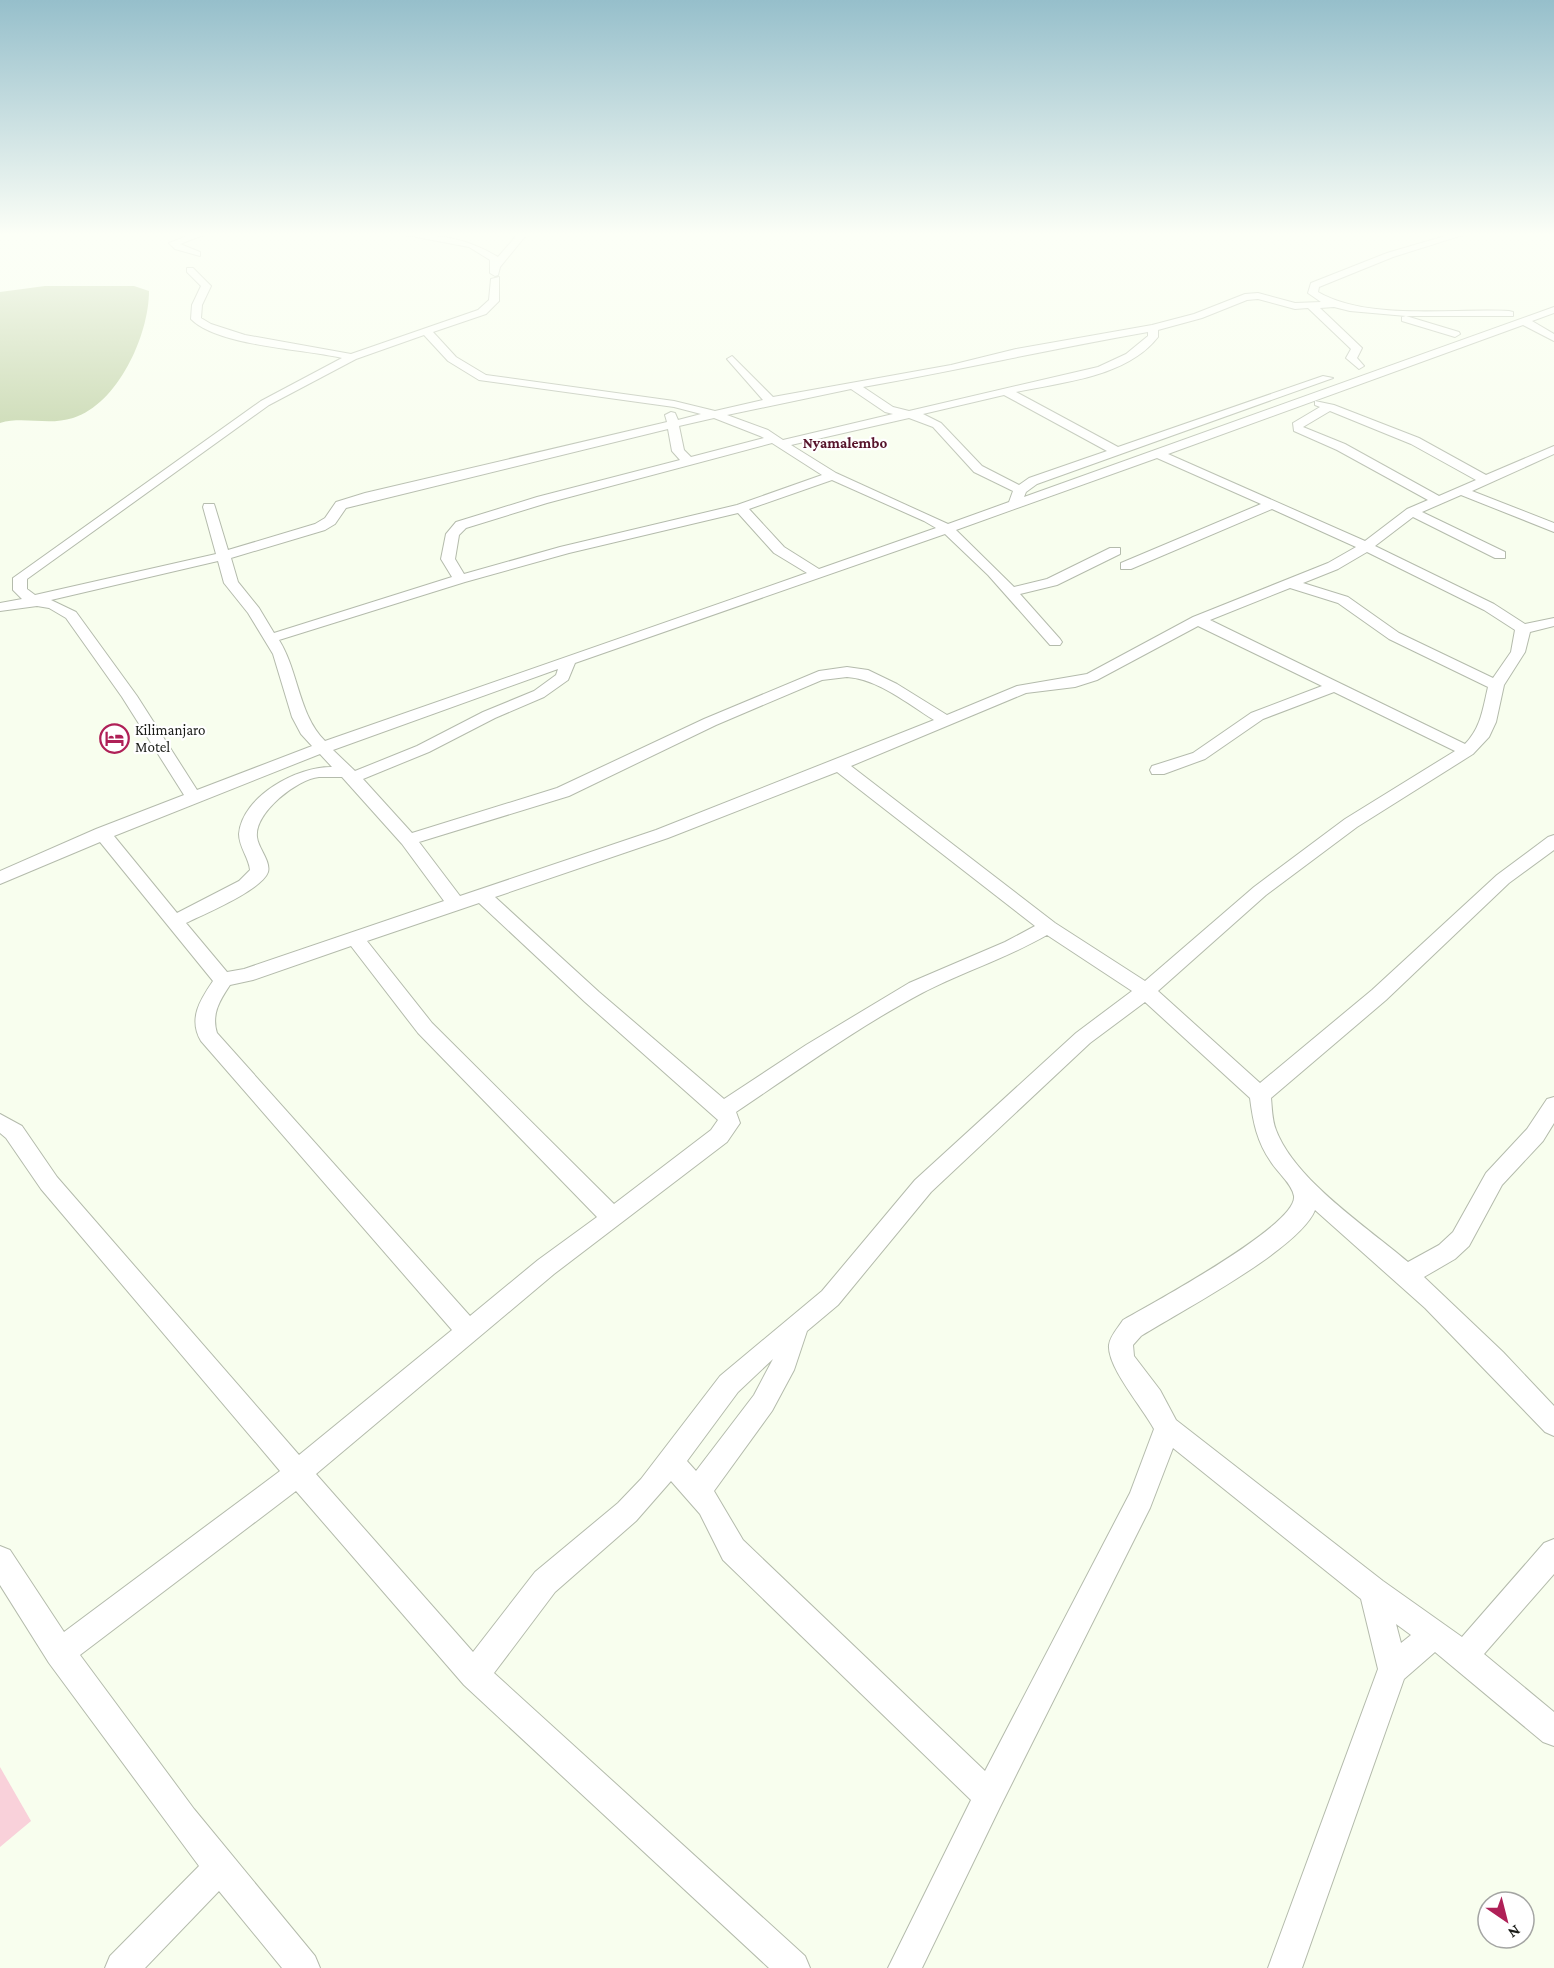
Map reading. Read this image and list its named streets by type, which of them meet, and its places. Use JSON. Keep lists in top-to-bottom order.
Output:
{
  "districts": ["Nyamalembo"],
  "places": {
    "hotel": ["Kilimanjaro Motel"]
  },
  "north": "bottom right"
}
